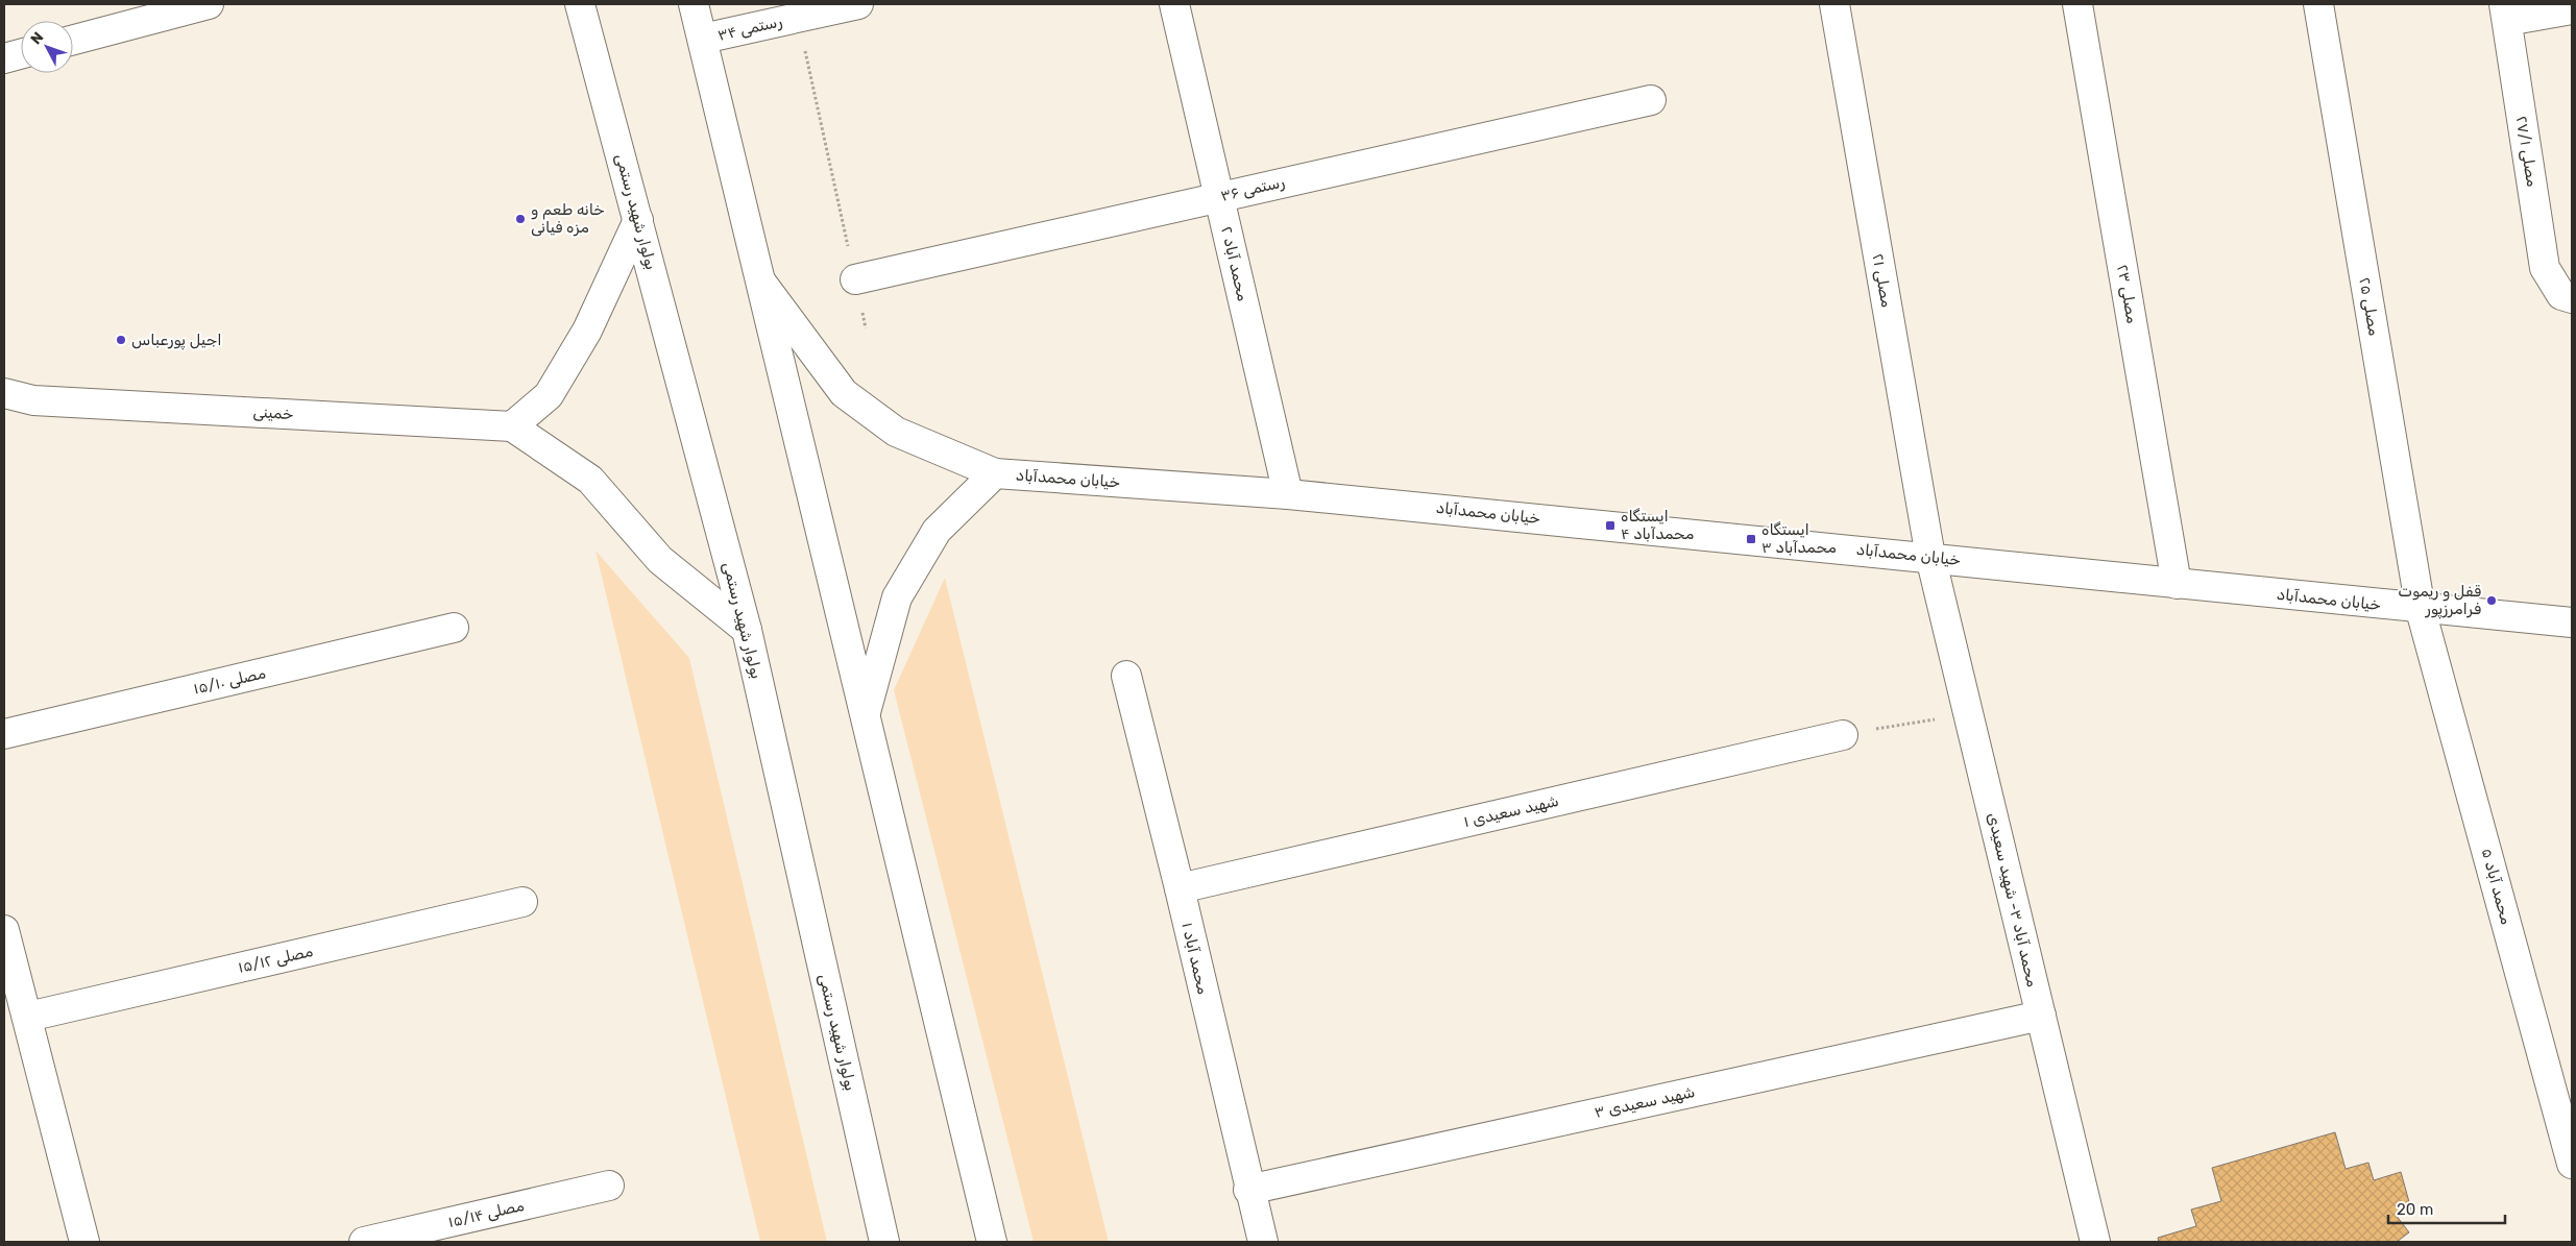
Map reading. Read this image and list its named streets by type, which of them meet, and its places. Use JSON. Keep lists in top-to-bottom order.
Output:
{
  "streets": {
    "street": [
      "رستمی ۳۴",
      "مصلی ۲۷/۱",
      "رستمی ۳۶",
      "بولوار شهید رستمی",
      "محمد آباد ۲",
      "مصلی ۲۱",
      "مصلی ۲۳",
      "مصلی ۲۵",
      "خمینی",
      "خیابان محمدآباد",
      "مصلی ۱۵/۱۰",
      "شهید سعیدی ۱",
      "محمد آباد ۵",
      "محمد آباد ۳- شهید سعیدی",
      "محمد آباد ۱",
      "مصلی ۱۵/۱۲",
      "شهید سعیدی ۳",
      "مصلی ۱۵/۱۴"
    ]
  },
  "crossings": [
    ["رستمی ۳۶", "محمد آباد ۲"],
    ["محمد آباد ۲", "خیابان محمدآباد"],
    ["مصلی ۲۱", "خیابان محمدآباد"],
    ["مصلی ۲۱", "محمد آباد ۳- شهید سعیدی"],
    ["مصلی ۲۳", "خیابان محمدآباد"],
    ["مصلی ۲۵", "خیابان محمدآباد"],
    ["مصلی ۲۵", "محمد آباد ۵"],
    ["خیابان محمدآباد", "محمد آباد ۵"],
    ["خیابان محمدآباد", "محمد آباد ۳- شهید سعیدی"],
    ["شهید سعیدی ۱", "محمد آباد ۱"],
    ["محمد آباد ۳- شهید سعیدی", "شهید سعیدی ۳"],
    ["محمد آباد ۱", "شهید سعیدی ۳"]
  ],
  "places": {
    "other": ["خانه طعم و مزه فیانی", "اجیل پورعباس", "قفل و ریموت فرامرزپور"],
    "transit": ["ایستگاه محمدآباد ۴", "ایستگاه محمدآباد ۳"]
  },
  "scale_bar": "20 m",
  "north": "top left"
}
